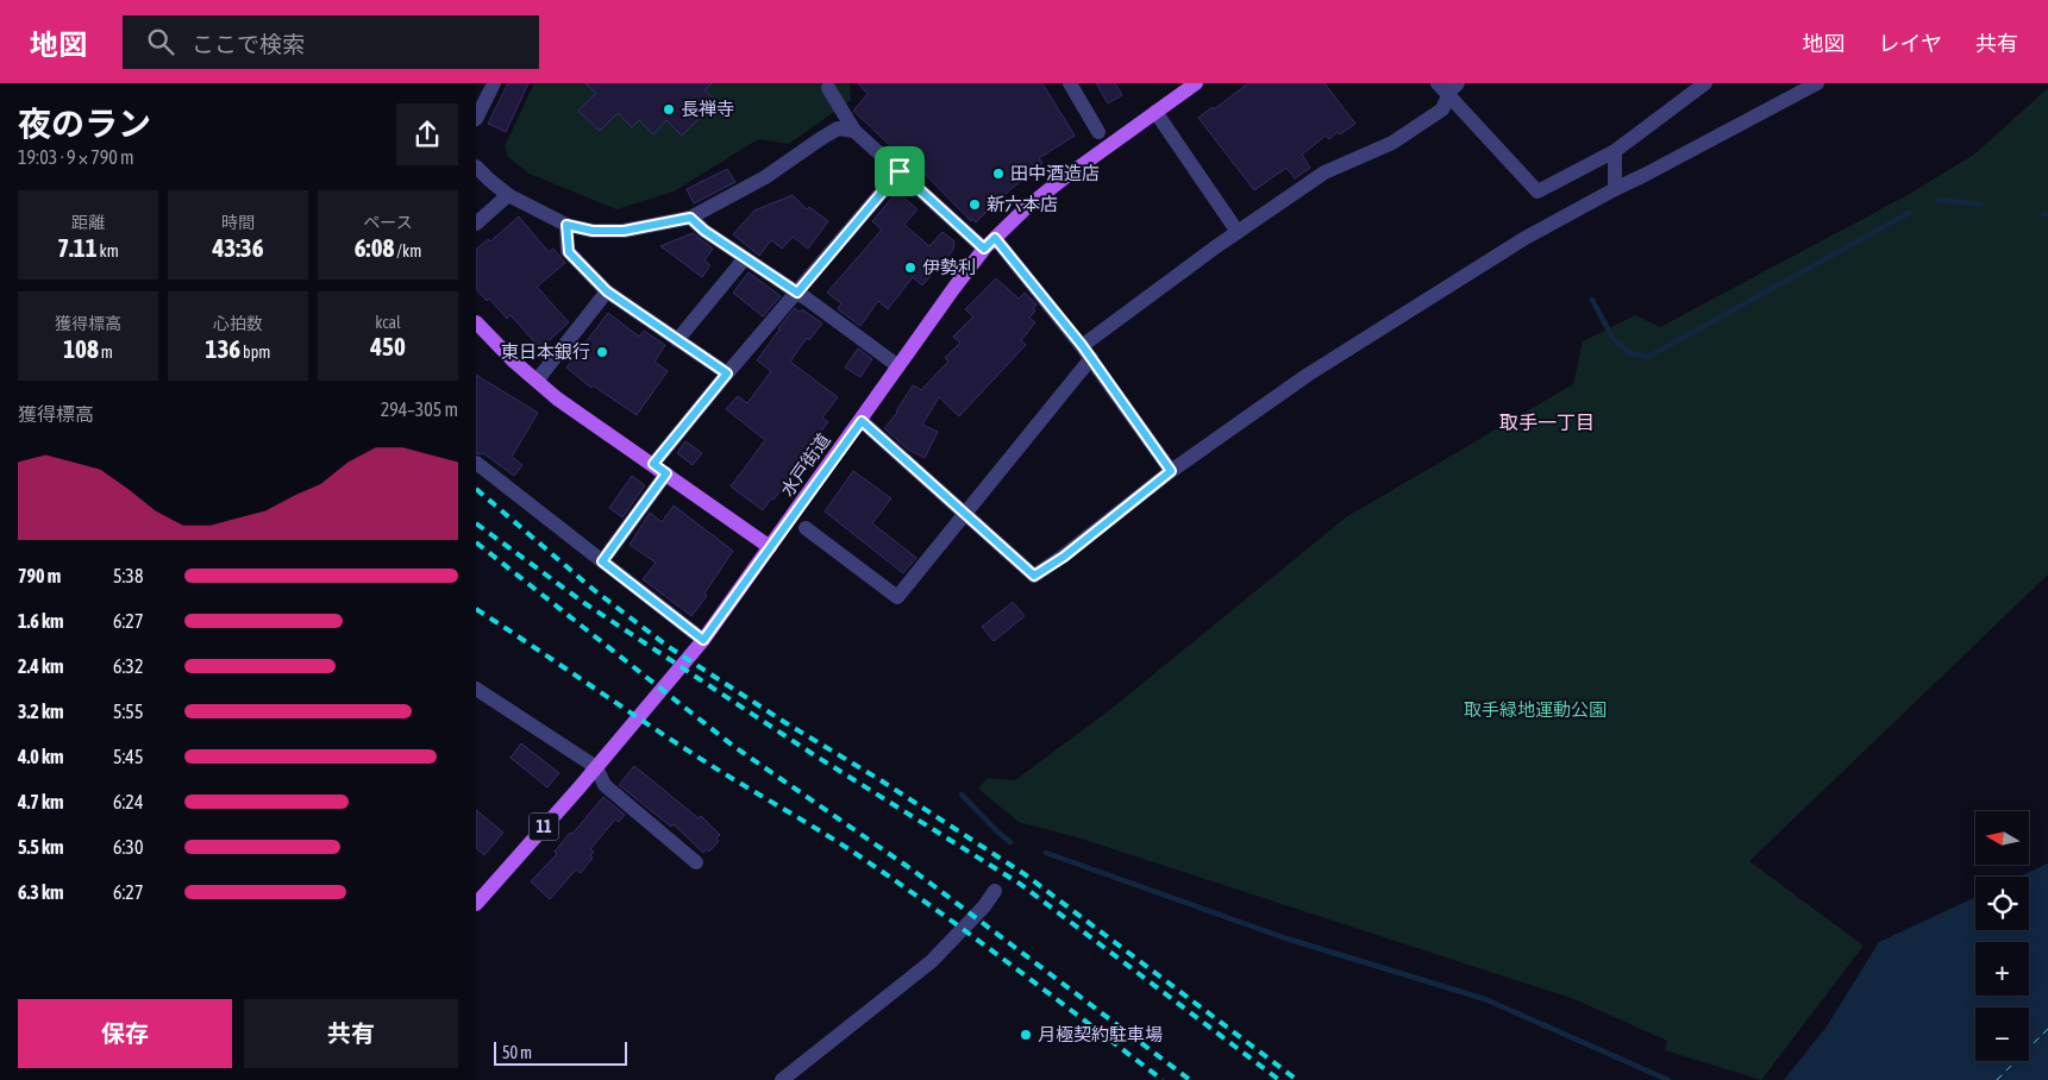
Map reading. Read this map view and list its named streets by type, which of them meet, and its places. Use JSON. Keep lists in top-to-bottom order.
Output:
{
  "streets": {
    "main road": ["水戸街道", "11"]
  },
  "districts": ["取手一丁目"],
  "parks": ["取手緑地運動公園"],
  "places": [
    "長禅寺",
    "田中酒造店",
    "新六本店",
    "伊勢利",
    "東日本銀行",
    "月極契約駐車場"
  ],
  "scale_bar": "50 m",
  "north": "left",
  "page": {
    "header": "地図",
    "search": "ここで検索",
    "nav": ["地図", "レイヤ", "共有"],
    "heading": ["夜のラン", "19:03 · 9 × 790 m"],
    "stats": [
      ["距離", "7.11 km"],
      ["時間", "43:36"],
      ["ペース", "6:08 /km"],
      ["獲得標高", "108 m"],
      ["心拍数", "136 bpm"],
      ["kcal", "450"]
    ],
    "chart": ["獲得標高", "294–305 m"],
    "list": [
      {
        "name": "790 m",
        "note": "5:38"
      },
      {
        "name": "1.6 km",
        "note": "6:27"
      },
      {
        "name": "2.4 km",
        "note": "6:32"
      },
      {
        "name": "3.2 km",
        "note": "5:55"
      },
      {
        "name": "4.0 km",
        "note": "5:45"
      },
      {
        "name": "4.7 km",
        "note": "6:24"
      },
      {
        "name": "5.5 km",
        "note": "6:30"
      },
      {
        "name": "6.3 km",
        "note": "6:27"
      }
    ],
    "map_buttons": ["+", "−"],
    "buttons": ["保存", "共有"],
    "scale": "50 m"
  }
}
